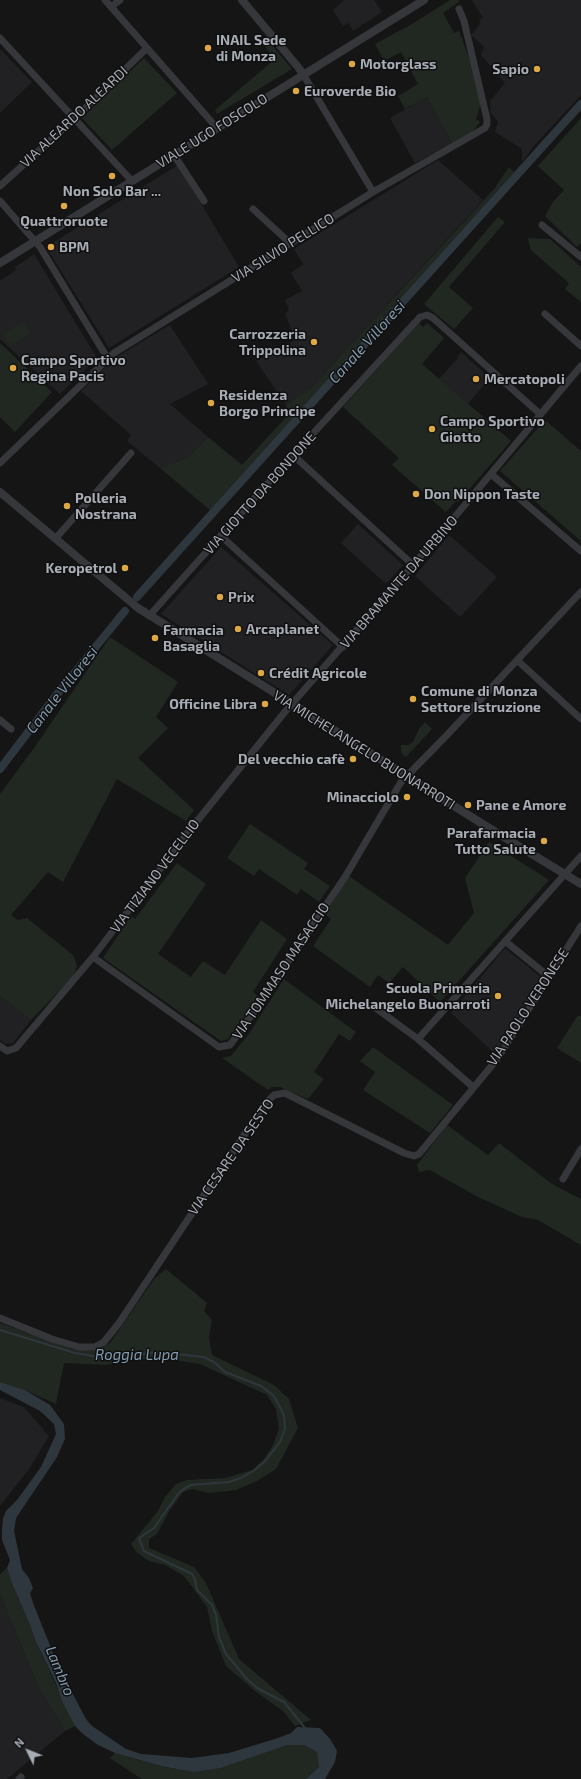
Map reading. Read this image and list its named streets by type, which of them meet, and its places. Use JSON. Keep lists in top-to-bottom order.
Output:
{
  "streets": {
    "street": [
      "VIA ALEARDO ALEARDI",
      "VIALE UGO FOSCOLO",
      "VIA SILVIO PELLICO",
      "VIA GIOTTO DA BONDONE",
      "VIA BRAMANTE DA URBINO",
      "VIA MICHELANGELO BUONARROTI",
      "VIA TIZIANO VECELLIO",
      "VIA TOMMASO MASACCIO",
      "VIA PAOLO VERONESE",
      "VIA CESARE DA SESTO"
    ]
  },
  "crossings": [
    ["VIA GIOTTO DA BONDONE", "VIA BRAMANTE DA URBINO"],
    ["VIA GIOTTO DA BONDONE", "VIA MICHELANGELO BUONARROTI"],
    ["VIA BRAMANTE DA URBINO", "VIA MICHELANGELO BUONARROTI"],
    ["VIA BRAMANTE DA URBINO", "VIA TIZIANO VECELLIO"],
    ["VIA MICHELANGELO BUONARROTI", "VIA TIZIANO VECELLIO"],
    ["VIA MICHELANGELO BUONARROTI", "VIA TOMMASO MASACCIO"],
    ["VIA TIZIANO VECELLIO", "VIA TOMMASO MASACCIO"],
    ["VIA PAOLO VERONESE", "VIA CESARE DA SESTO"]
  ],
  "water": ["Canale Villoresi", "Roggia Lupa", "Lambro"],
  "places": [
    "INAIL Sede di Monza",
    "Motorglass",
    "Sapio",
    "Euroverde Bio",
    "Non Solo Bar ...",
    "Quattroruote",
    "BPM",
    "Carrozzeria Trippolina",
    "Campo Sportivo Regina Pacis",
    "Mercatopoli",
    "Residenza Borgo Principe",
    "Campo Sportivo Giotto",
    "Don Nippon Taste",
    "Polleria Nostrana",
    "Keropetrol",
    "Prix",
    "Arcaplanet",
    "Farmacia Basaglia",
    "Crédit Agricole",
    "Comune di Monza Settore Istruzione",
    "Officine Libra",
    "Del vecchio cafè",
    "Minacciolo",
    "Pane e Amore",
    "Parafarmacia Tutto Salute",
    "Scuola Primaria Michelangelo Buonarroti"
  ],
  "north": "top left"
}
